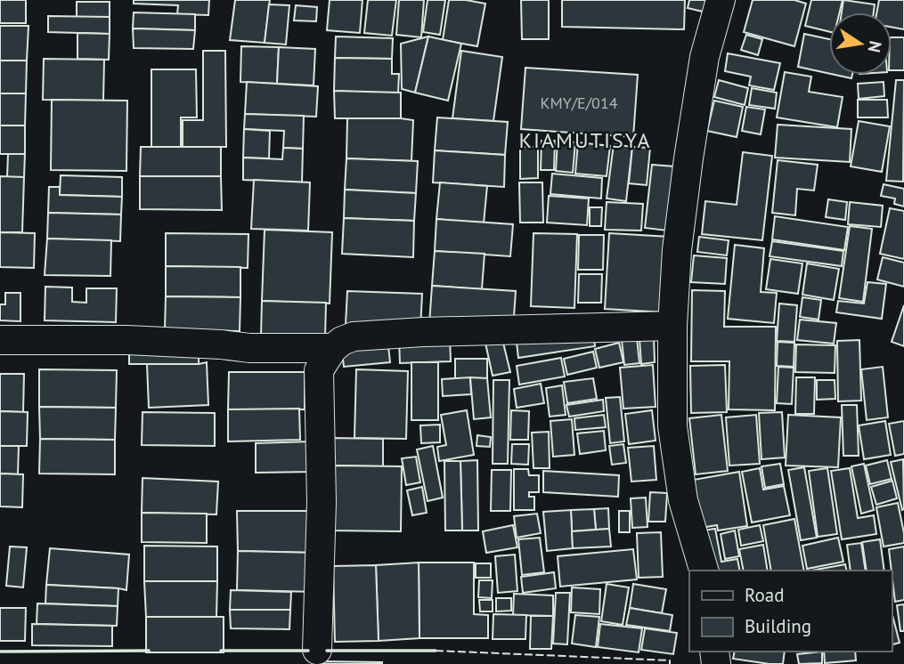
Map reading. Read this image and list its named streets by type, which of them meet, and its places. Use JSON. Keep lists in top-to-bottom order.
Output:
{
  "districts": ["KIAMUTISYA"],
  "house_numbers": ["KMY/E/014"],
  "legend": ["Road", "Building"],
  "north": "right"
}
